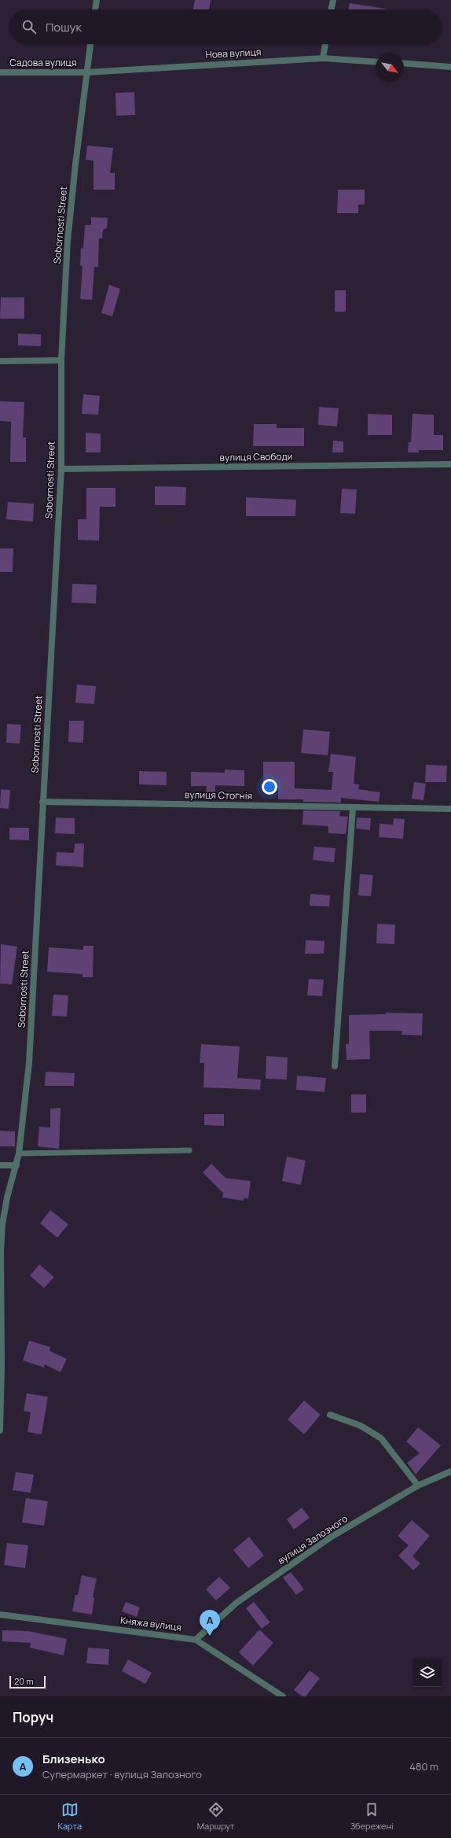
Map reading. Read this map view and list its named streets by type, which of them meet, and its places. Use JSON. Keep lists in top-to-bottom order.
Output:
{
  "streets": {
    "street": [
      "Нова вулиця",
      "Садова вулиця",
      "Sobornosti Street",
      "вулиця Свободи",
      "вулиця Стогнія",
      "вулиця Залозного",
      "Княжа вулиця"
    ]
  },
  "crossings": [
    ["Нова вулиця", "Садова вулиця"],
    ["Нова вулиця", "Sobornosti Street"],
    ["Садова вулиця", "Sobornosti Street"],
    ["Sobornosti Street", "вулиця Свободи"],
    ["Sobornosti Street", "вулиця Стогнія"],
    ["вулиця Залозного", "Княжа вулиця"]
  ],
  "scale_bar": "20 m",
  "north": "bottom right",
  "page": {
    "search": "Пошук",
    "pins": "A",
    "scale": "20 m",
    "heading": "Поруч",
    "list": [
      {
        "mark": "A",
        "name": "Близенько",
        "note": "Супермаркет · вулиця Залозного",
        "value": "480 m"
      }
    ],
    "nav": ["Карта", "Маршрут", "Збережені"]
  }
}
